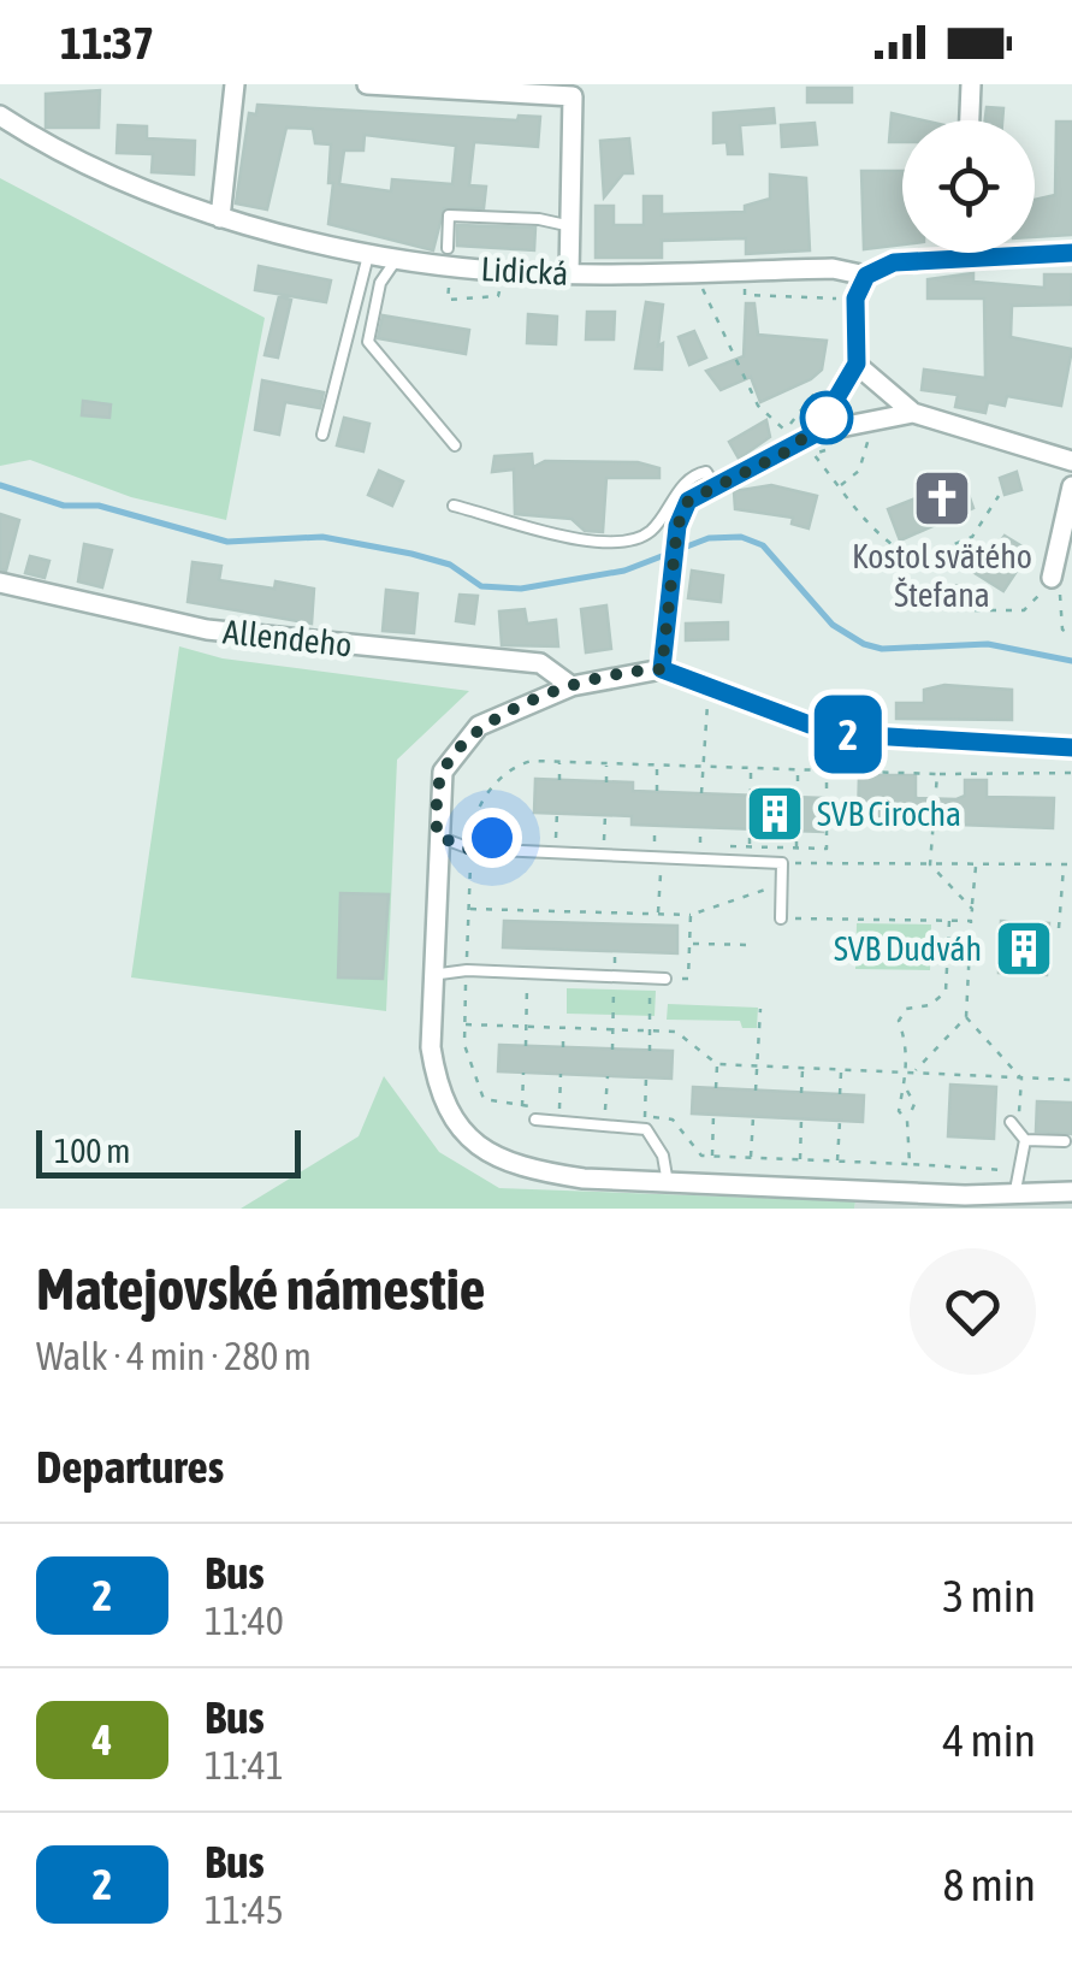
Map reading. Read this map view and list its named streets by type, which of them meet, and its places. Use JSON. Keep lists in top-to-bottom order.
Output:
{
  "streets": {
    "street": ["Lidická", "Allendeho"]
  },
  "places": {
    "church": ["Kostol svätého Štefana"],
    "building": ["SVB Cirocha", "SVB Dudváh"]
  },
  "lines": ["bus line 2"],
  "scale_bar": "100 m",
  "page": {
    "status": "11:37",
    "on_map": "2",
    "scale": "100 m",
    "heading": [
      ["Matejovské námestie", "Walk · 4 min · 280 m"],
      "Departures"
    ],
    "list": [
      {
        "mark": "2",
        "name": "Bus",
        "note": "11:40",
        "value": "3 min"
      },
      {
        "mark": "4",
        "name": "Bus",
        "note": "11:41",
        "value": "4 min"
      },
      {
        "mark": "2",
        "name": "Bus",
        "note": "11:45",
        "value": "8 min"
      }
    ]
  }
}
